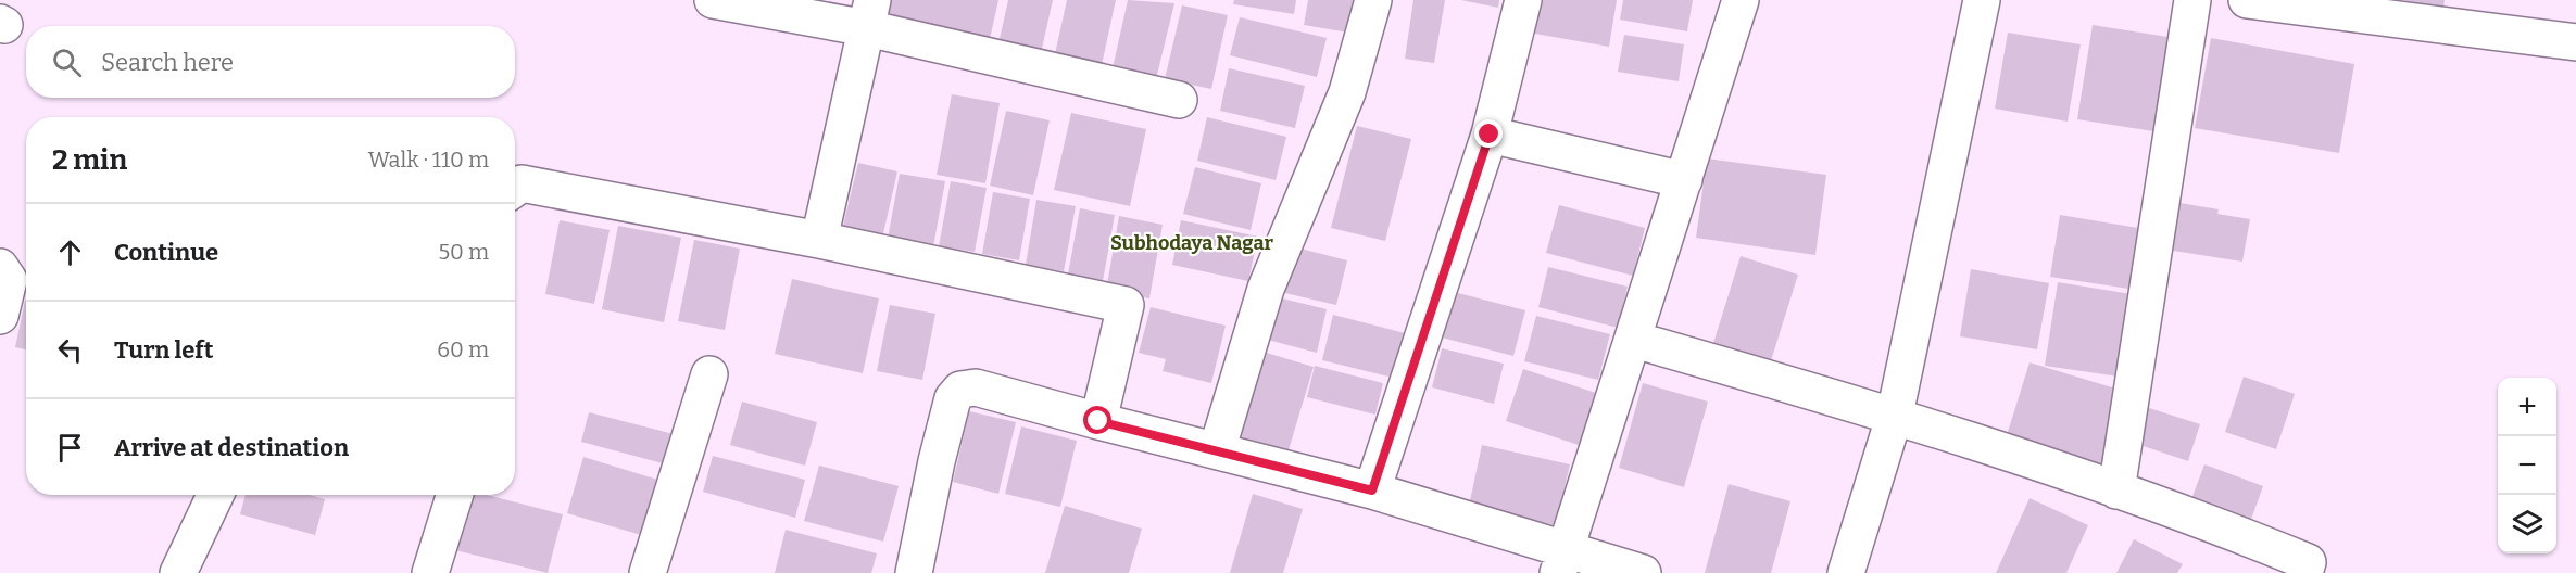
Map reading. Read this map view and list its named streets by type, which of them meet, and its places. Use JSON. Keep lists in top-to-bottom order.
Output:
{
  "districts": ["Subhodaya Nagar"],
  "page": {
    "search": "Search here",
    "heading": ["2 min", "Walk · 110 m"],
    "list": [
      ["Continue", "50 m"],
      ["Turn left", "60 m"],
      "Arrive at destination"
    ],
    "map_buttons": ["+", "−"]
  }
}
